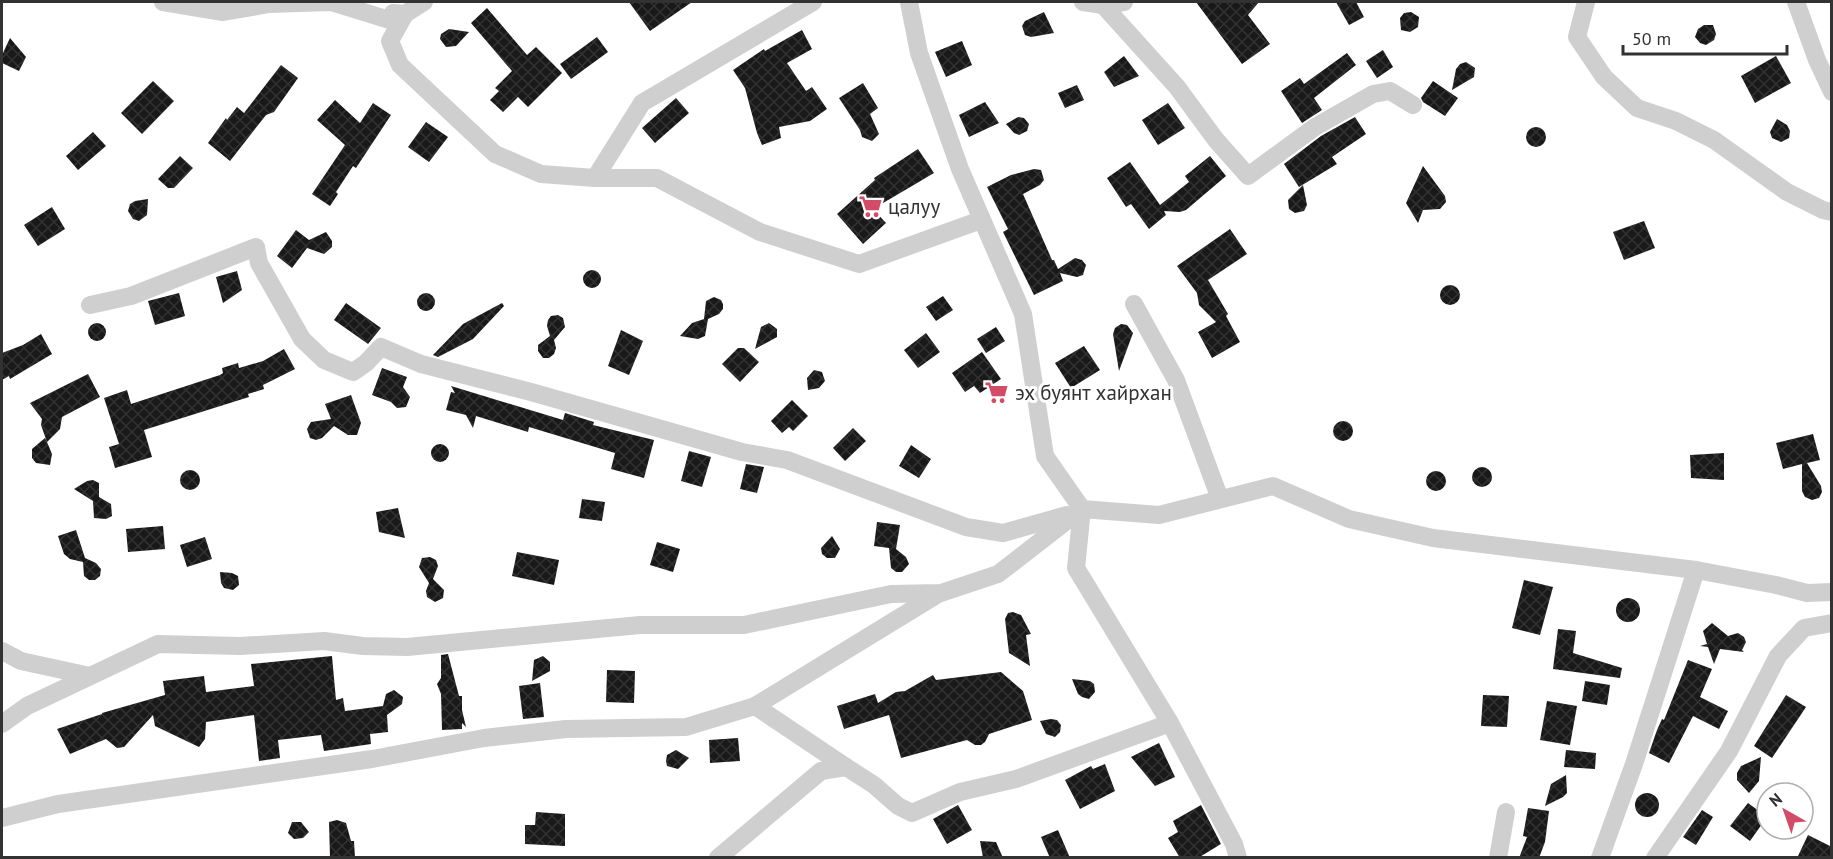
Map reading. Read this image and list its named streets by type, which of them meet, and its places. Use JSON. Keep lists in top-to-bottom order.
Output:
{
  "places": {
    "supermarket": ["цалуу", "эх буянт хайрхан"]
  },
  "scale_bar": "50 m",
  "north": "top left"
}
